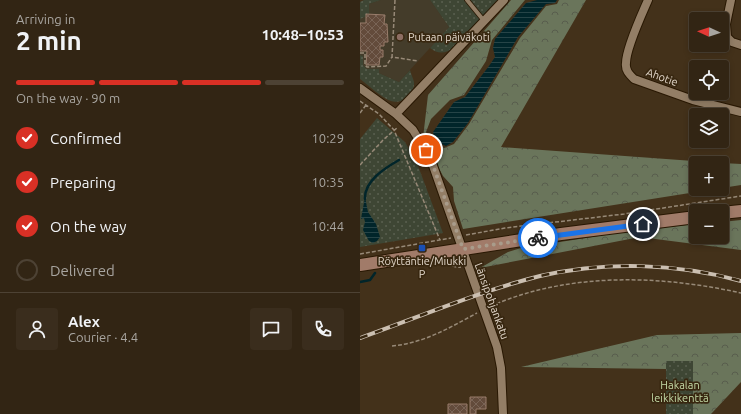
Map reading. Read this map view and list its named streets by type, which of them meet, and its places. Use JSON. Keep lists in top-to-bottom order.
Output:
{
  "streets": {
    "street": ["Ahotie", "Länsipohjankatu"]
  },
  "parks": ["Hakalan leikkikenttä"],
  "places": {
    "other": ["Putaan päiväkoti"],
    "transit": ["Röyttäntie/Miukki P"]
  },
  "north": "left",
  "page": {
    "heading": ["2 min", "Arriving in", "10:48–10:53"],
    "panel": ["Alex", "Courier · 4.4"],
    "map_buttons": ["+", "−"],
    "bar": "On the way · 90 m",
    "list": [
      ["Confirmed", "10:29"],
      ["Preparing", "10:35"],
      ["On the way", "10:44"],
      "Delivered"
    ]
  }
}
